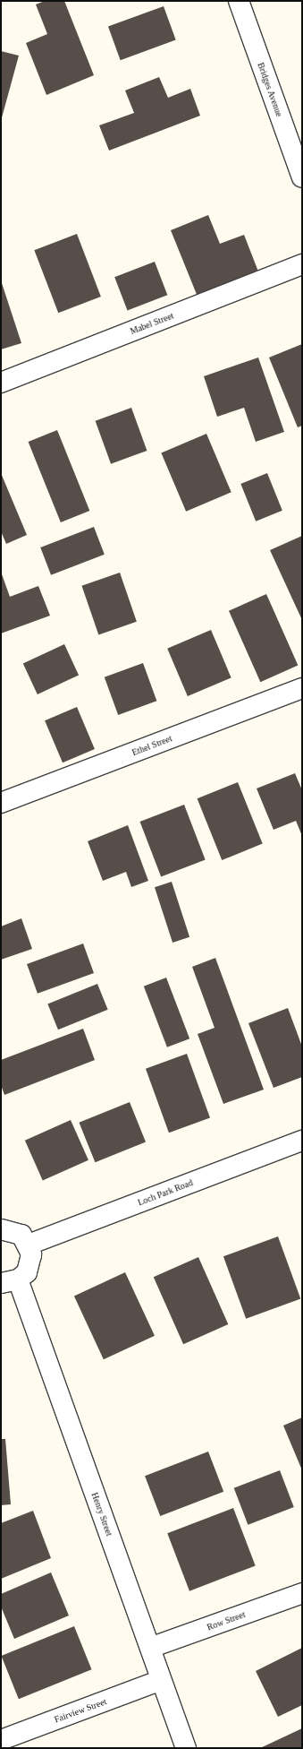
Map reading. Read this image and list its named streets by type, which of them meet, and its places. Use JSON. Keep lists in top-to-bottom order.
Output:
{
  "streets": {
    "street": [
      "Bridges Avenue",
      "Mabel Street",
      "Ethel Street",
      "Loch Park Road",
      "Henry Street",
      "Row Street",
      "Fairview Street"
    ]
  },
  "crossings": [
    ["Henry Street", "Row Street"],
    ["Henry Street", "Fairview Street"]
  ]
}
